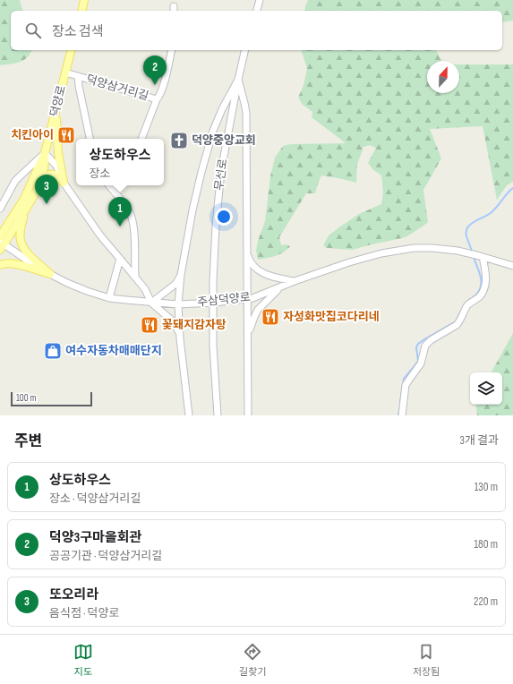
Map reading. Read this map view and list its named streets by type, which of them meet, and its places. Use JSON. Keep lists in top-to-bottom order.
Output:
{
  "streets": {
    "main road": ["덕양로"],
    "street": ["덕양삼거리길", "무선로", "주삼덕양로"]
  },
  "crossings": [
    ["덕양삼거리길", "덕양로"],
    ["덕양로", "주삼덕양로"]
  ],
  "places": {
    "restaurant": ["치킨아이", "자성화맛집코다리네", "꽃돼지감자탕"],
    "church": ["덕양중앙교회"],
    "shop": ["여수자동차매매단지"]
  },
  "scale_bar": "100 m",
  "north": "top",
  "page": {
    "search": "장소 검색",
    "pins": ["2", "3", "1"],
    "popup": ["상도하우스", "장소"],
    "scale": "100 m",
    "heading": ["주변", "3개 결과"],
    "list": [
      {
        "mark": "1",
        "name": "상도하우스",
        "note": "장소 · 덕양삼거리길",
        "value": "130 m"
      },
      {
        "mark": "2",
        "name": "덕양3구마을회관",
        "note": "공공기관 · 덕양삼거리길",
        "value": "180 m"
      },
      {
        "mark": "3",
        "name": "또오리라",
        "note": "음식점 · 덕양로",
        "value": "220 m"
      }
    ],
    "nav": ["지도", "길찾기", "저장됨"]
  }
}
